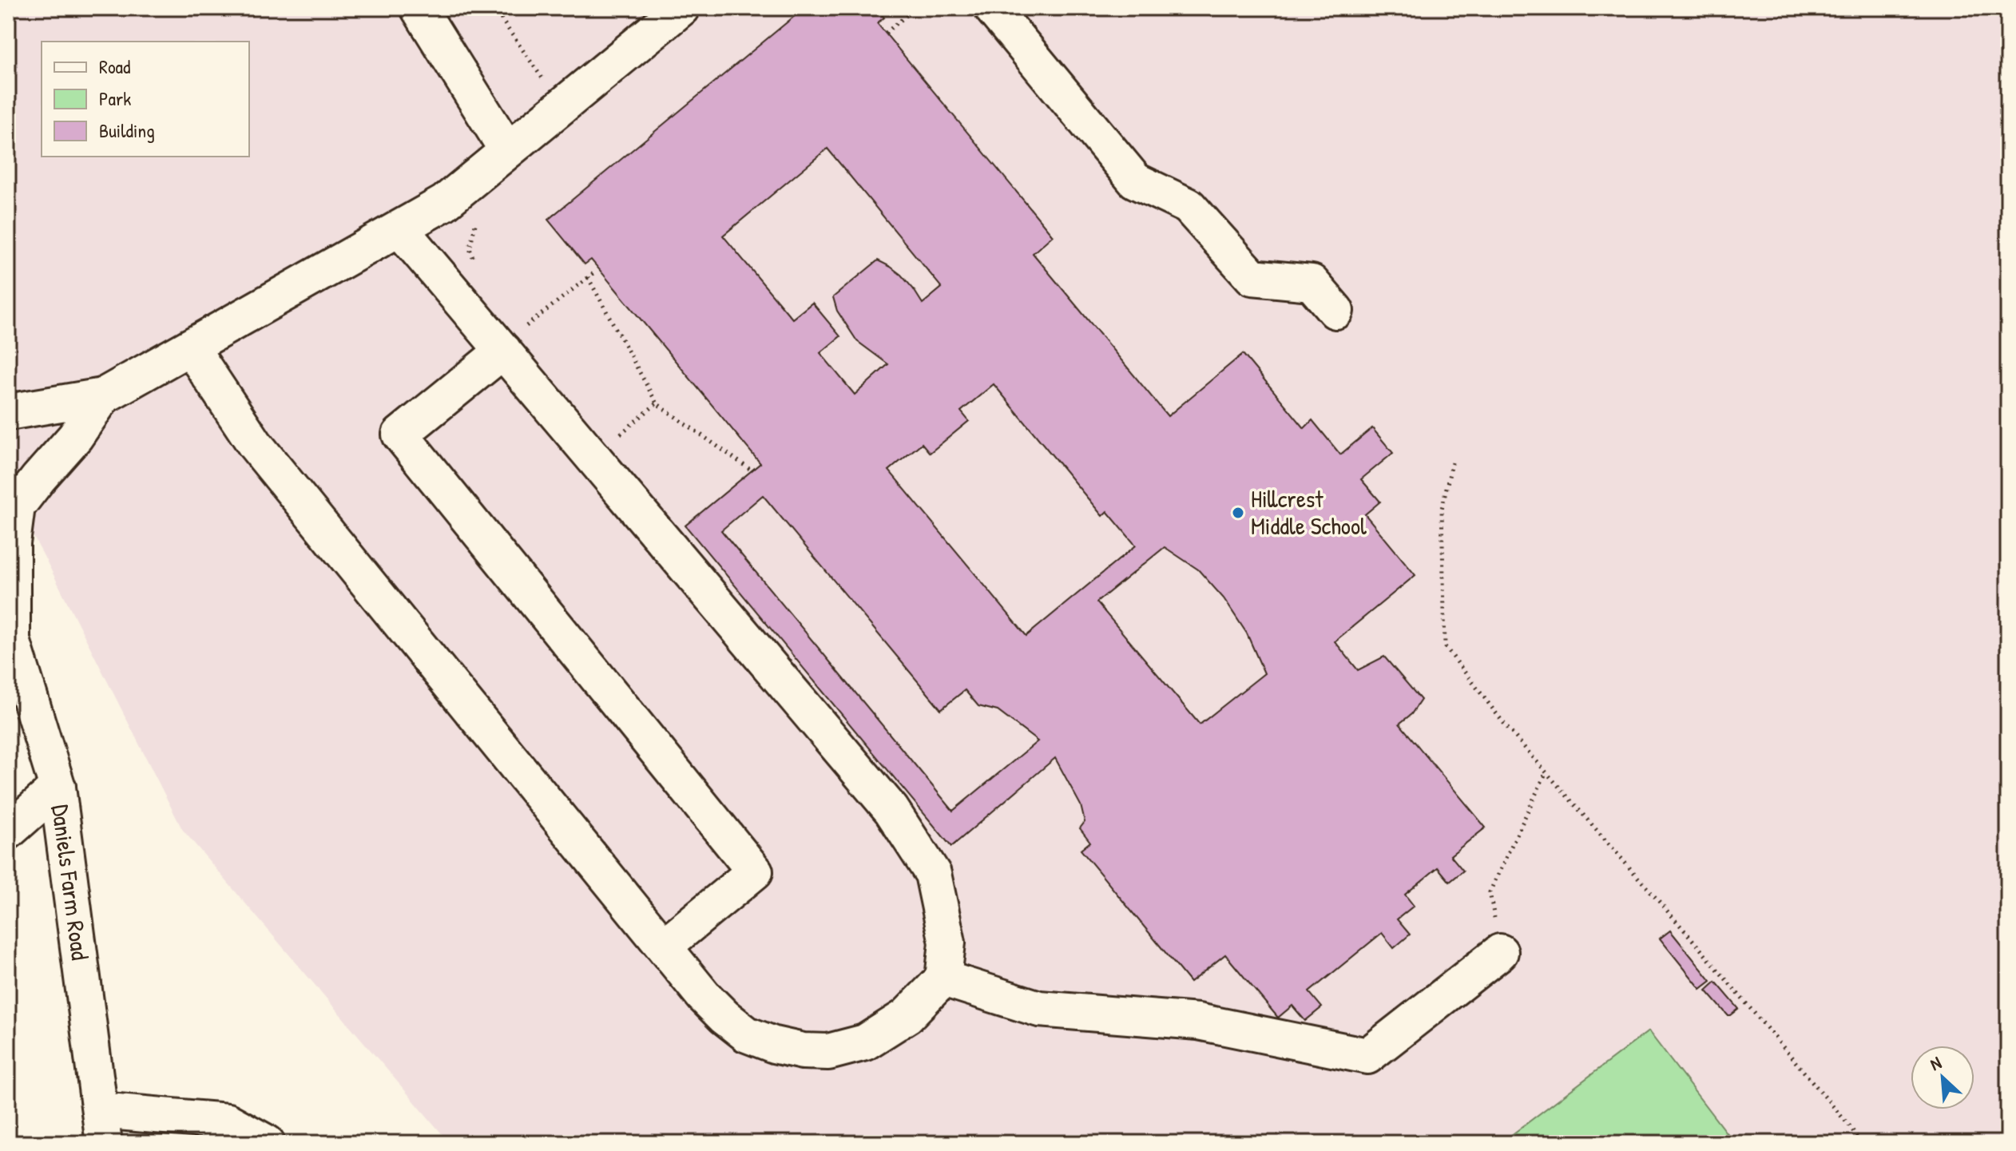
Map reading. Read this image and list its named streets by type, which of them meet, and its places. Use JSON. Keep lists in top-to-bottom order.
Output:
{
  "streets": {
    "main road": ["Daniels Farm Road"]
  },
  "places": ["Hillcrest Middle School"],
  "legend": ["Road", "Park", "Building"],
  "north": "top left"
}
